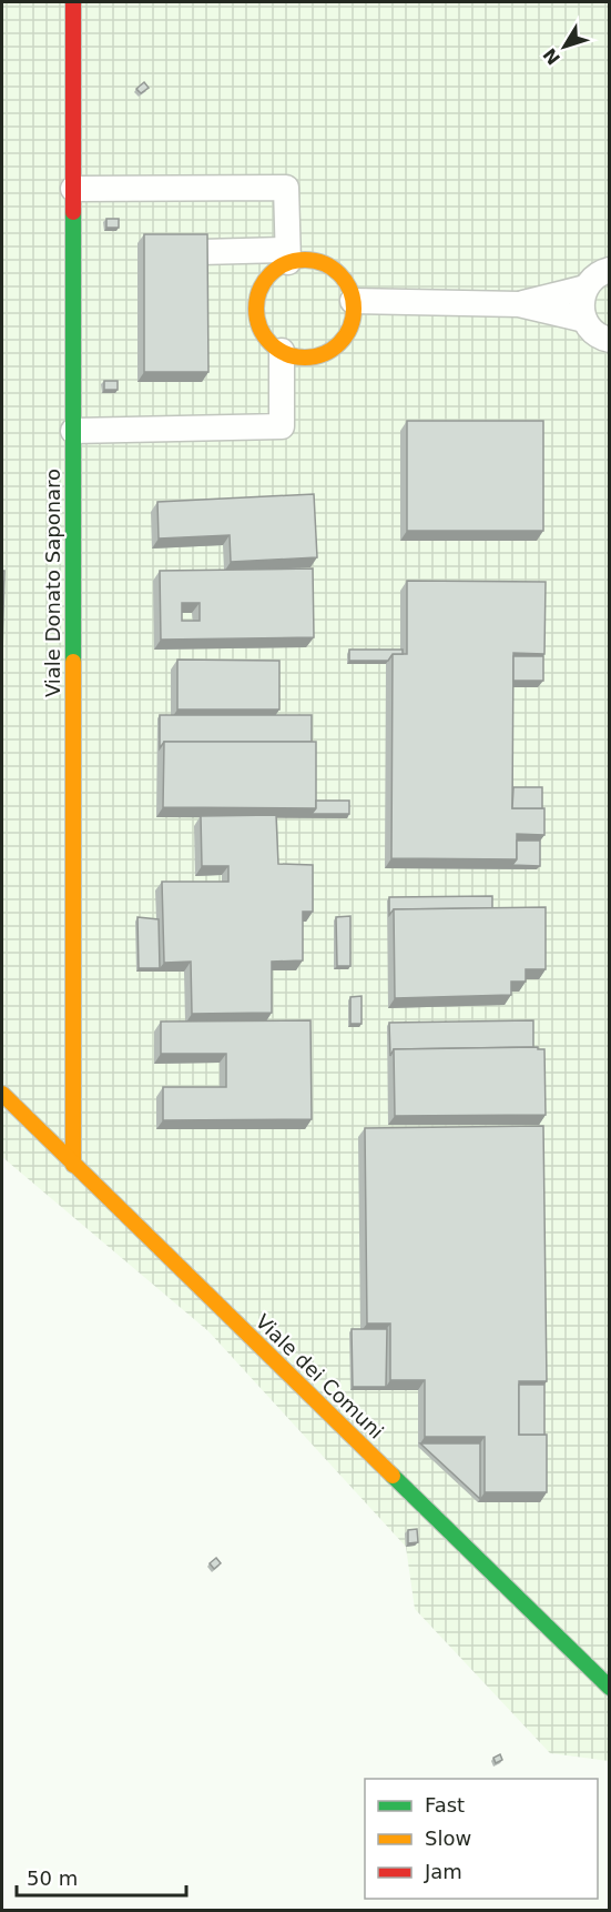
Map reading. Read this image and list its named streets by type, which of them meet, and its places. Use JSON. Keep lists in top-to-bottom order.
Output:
{
  "streets": {
    "street": ["Viale Donato Saponaro", "Viale dei Comuni"]
  },
  "crossings": [
    ["Viale Donato Saponaro", "Viale dei Comuni"]
  ],
  "legend": ["Fast", "Slow", "Jam"],
  "scale_bar": "50 m",
  "north": "bottom left"
}
